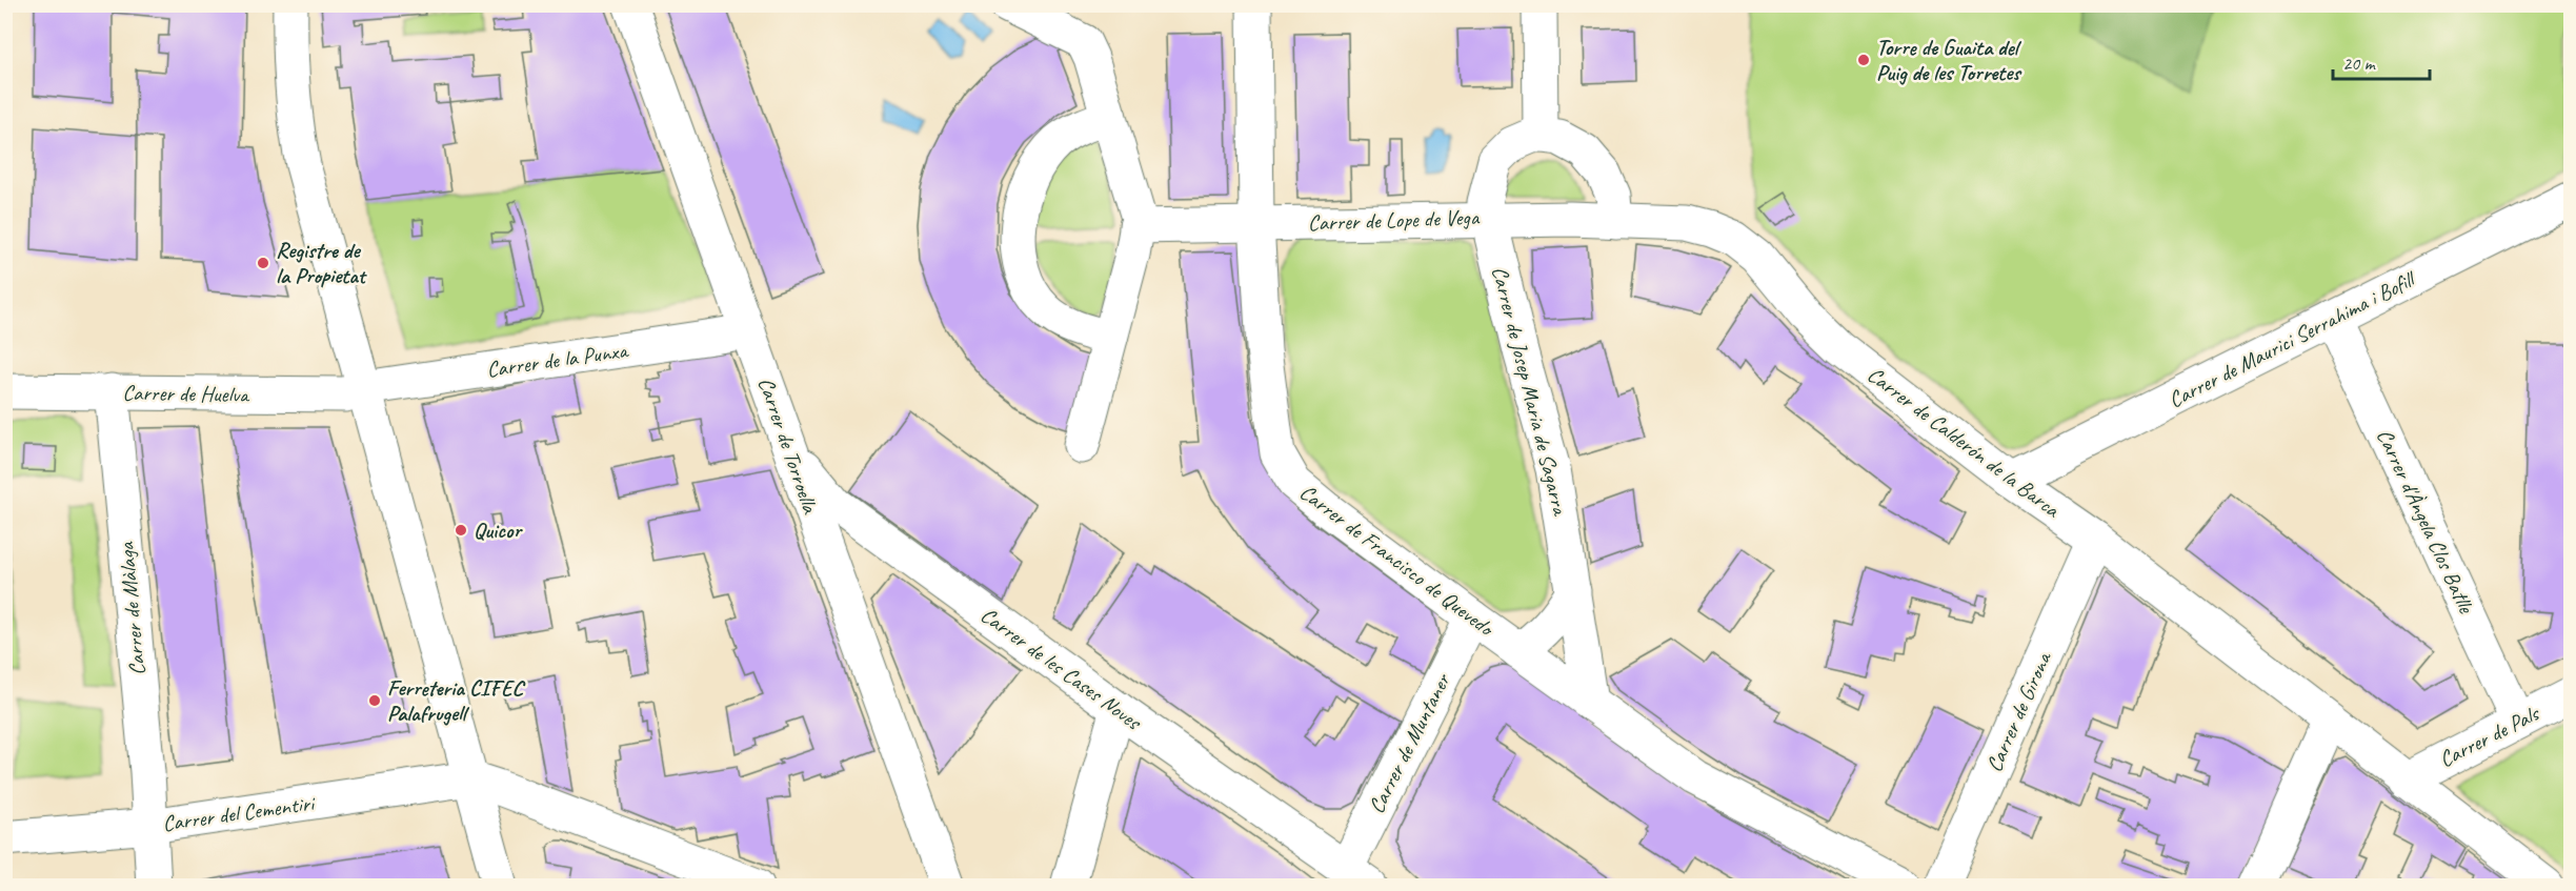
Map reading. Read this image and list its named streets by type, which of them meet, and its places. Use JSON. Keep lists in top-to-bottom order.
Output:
{
  "streets": {
    "street": [
      "Carrer de Lope de Vega",
      "Carrer de Maurici Serrahima i Bofill",
      "Carrer de la Punxa",
      "Carrer de Josep Maria de Sagarra",
      "Carrer de Huelva",
      "Carrer de Calderón de la Barca",
      "Carrer de Torroella",
      "Carrer d'Àngela Clos Batlle",
      "Carrer de Francisco de Quevedo",
      "Carrer de Màlaga",
      "Carrer de les Cases Noves",
      "Carrer de Girona",
      "Carrer de Pals",
      "Carrer de Muntaner",
      "Carrer del Cementiri"
    ]
  },
  "crossings": [
    ["Carrer de Lope de Vega", "Carrer de Josep Maria de Sagarra"],
    ["Carrer de Lope de Vega", "Carrer de Calderón de la Barca"],
    ["Carrer de Lope de Vega", "Carrer de Francisco de Quevedo"],
    ["Carrer de Maurici Serrahima i Bofill", "Carrer de Calderón de la Barca"],
    ["Carrer de Maurici Serrahima i Bofill", "Carrer d'Àngela Clos Batlle"],
    ["Carrer de la Punxa", "Carrer de Huelva"],
    ["Carrer de la Punxa", "Carrer de Torroella"],
    ["Carrer de Josep Maria de Sagarra", "Carrer de Calderón de la Barca"],
    ["Carrer de Huelva", "Carrer de Màlaga"],
    ["Carrer de Calderón de la Barca", "Carrer de Girona"],
    ["Carrer de Calderón de la Barca", "Carrer de Pals"],
    ["Carrer de Torroella", "Carrer de les Cases Noves"],
    ["Carrer d'Àngela Clos Batlle", "Carrer de Pals"],
    ["Carrer de Francisco de Quevedo", "Carrer de Muntaner"],
    ["Carrer de Màlaga", "Carrer del Cementiri"],
    ["Carrer de les Cases Noves", "Carrer de Muntaner"]
  ],
  "places": [
    "Torre de Guaita del Puig de les Torretes",
    "Registre de la Propietat",
    "Quicor",
    "Ferreteria CIFEC Palafrugell"
  ],
  "scale_bar": "20 m"
}
